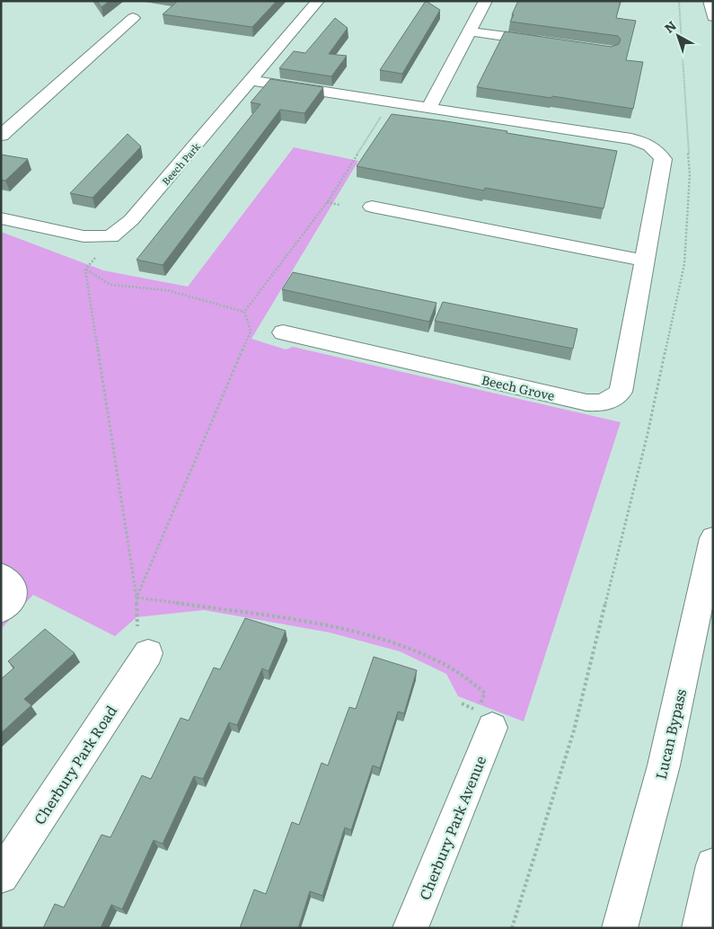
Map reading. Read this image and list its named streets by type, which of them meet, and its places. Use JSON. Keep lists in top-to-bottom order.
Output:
{
  "streets": {
    "main road": [
      "Beech Park",
      "Beech Grove",
      "Lucan Bypass",
      "Cherbury Park Road",
      "Cherbury Park Avenue"
    ]
  },
  "crossings": [
    ["Beech Park", "Beech Grove"]
  ],
  "north": "top left"
}
